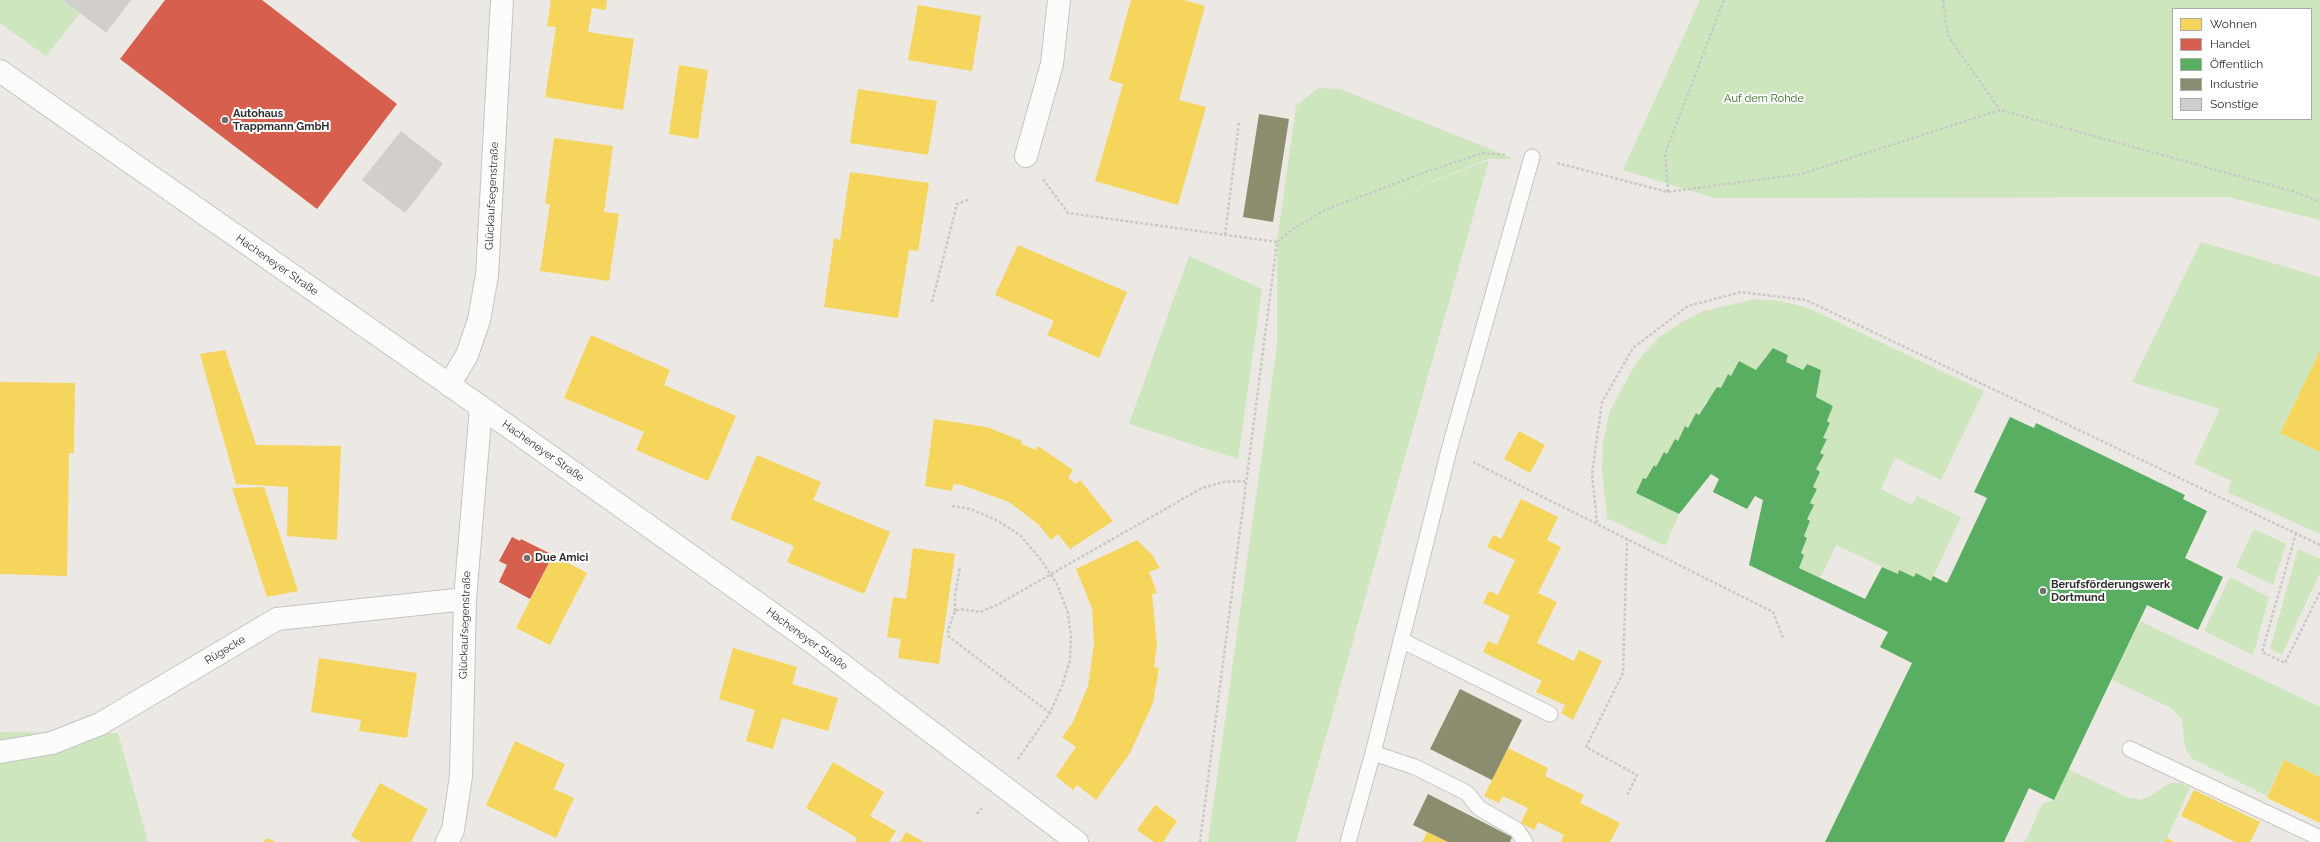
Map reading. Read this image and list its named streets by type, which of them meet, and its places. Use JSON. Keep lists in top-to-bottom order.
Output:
{
  "streets": {
    "street": ["Glückaufsegenstraße", "Hacheneyer Straße", "Rügecke"]
  },
  "crossings": [
    ["Glückaufsegenstraße", "Hacheneyer Straße"],
    ["Glückaufsegenstraße", "Rügecke"]
  ],
  "parks": ["Auf dem Rohde"],
  "places": ["Autohaus Trappmann GmbH", "Due Amici", "Berufsförderungswerk Dortmund"],
  "legend": [
    "Wohnen",
    "Handel",
    "Öffentlich",
    "Industrie",
    "Sonstige"
  ]
}
